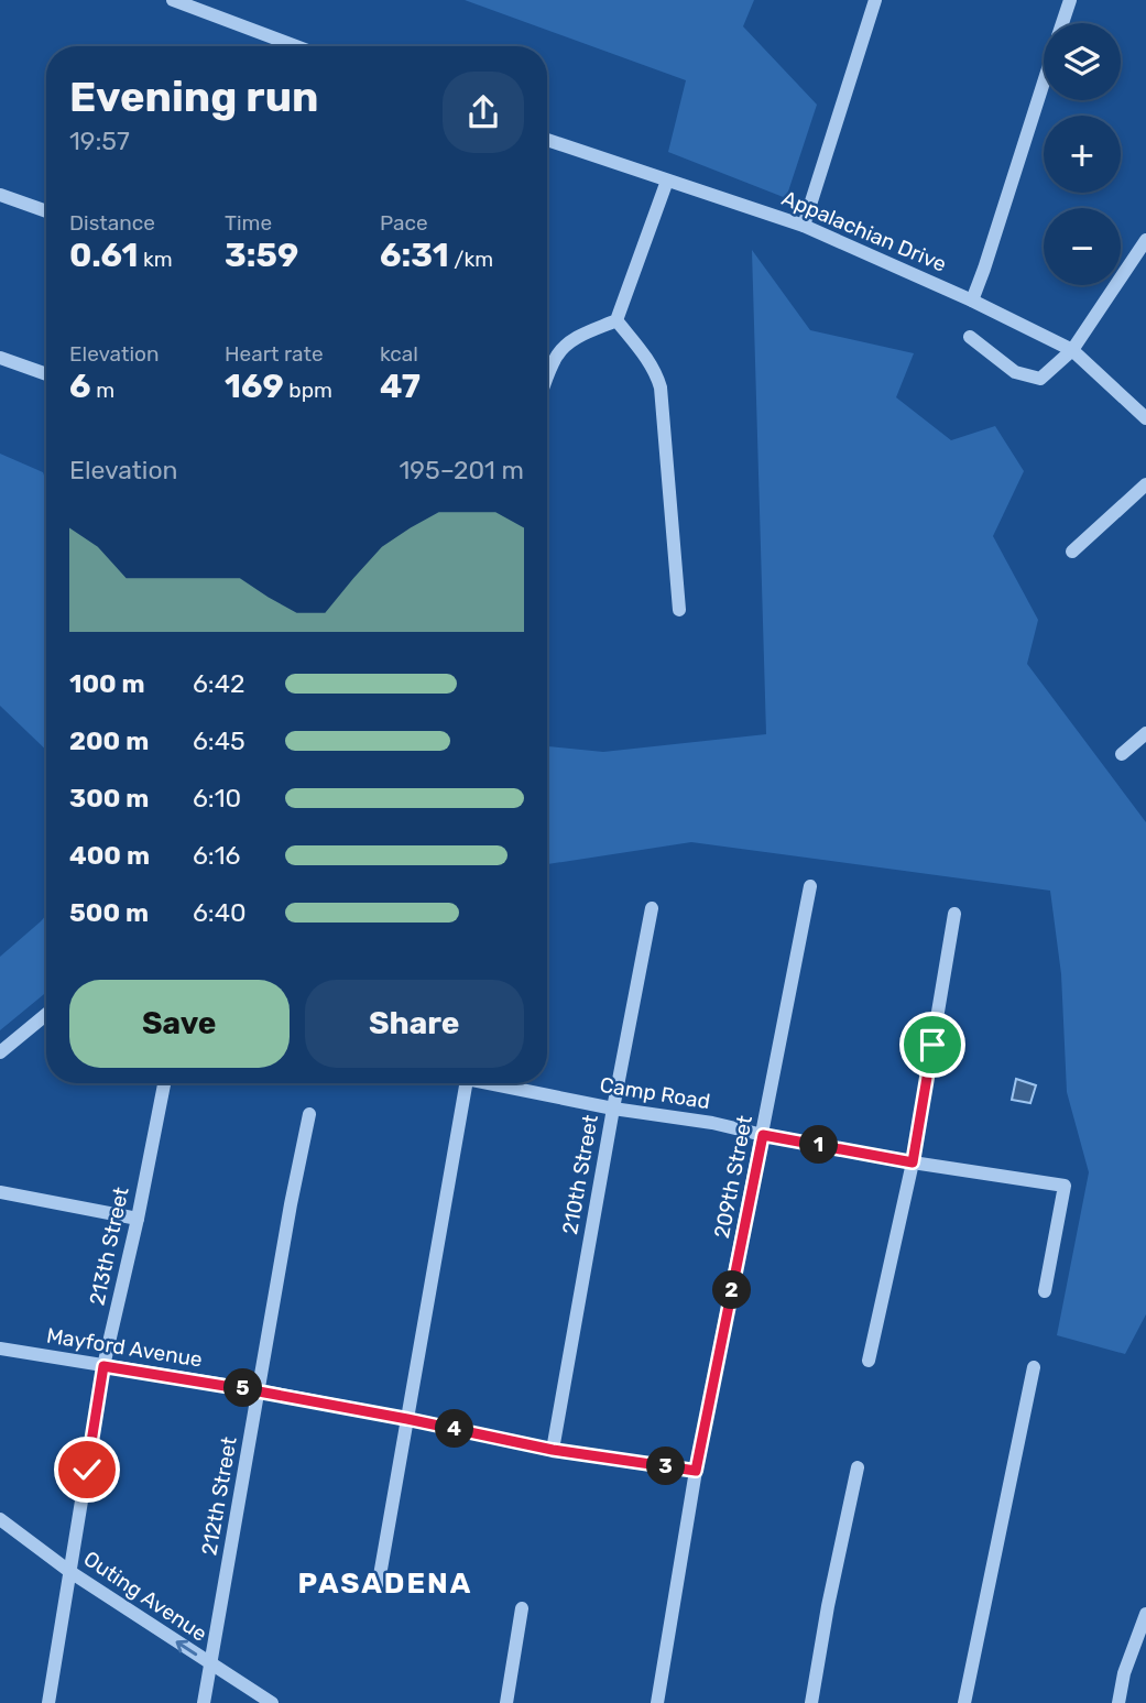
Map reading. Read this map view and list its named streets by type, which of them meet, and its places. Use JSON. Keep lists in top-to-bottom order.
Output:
{
  "streets": {
    "street": [
      "Appalachian Drive",
      "Camp Road",
      "210th Street",
      "209th Street",
      "213th Street",
      "Mayford Avenue",
      "212th Street",
      "Outing Avenue"
    ]
  },
  "crossings": [
    ["Camp Road", "210th Street"],
    ["Camp Road", "209th Street"],
    ["210th Street", "Mayford Avenue"],
    ["209th Street", "Mayford Avenue"],
    ["213th Street", "Mayford Avenue"],
    ["213th Street", "Outing Avenue"],
    ["Mayford Avenue", "212th Street"],
    ["212th Street", "Outing Avenue"]
  ],
  "one_way": ["Outing Avenue"],
  "districts": ["PASADENA"],
  "page": {
    "map_buttons": ["+", "−"],
    "heading": ["Evening run", "19:57"],
    "stats": [
      ["Distance", "0.61 km"],
      ["Time", "3:59"],
      ["Pace", "6:31 /km"],
      ["Elevation", "6 m"],
      ["Heart rate", "169 bpm"],
      ["kcal", "47"]
    ],
    "chart": ["Elevation", "195–201 m"],
    "list": [
      {
        "name": "100 m",
        "note": "6:42"
      },
      {
        "name": "200 m",
        "note": "6:45"
      },
      {
        "name": "300 m",
        "note": "6:10"
      },
      {
        "name": "400 m",
        "note": "6:16"
      },
      {
        "name": "500 m",
        "note": "6:40"
      }
    ],
    "buttons": ["Save", "Share"],
    "pins": [
      "1",
      "2",
      "5",
      "4",
      "3"
    ]
  }
}
